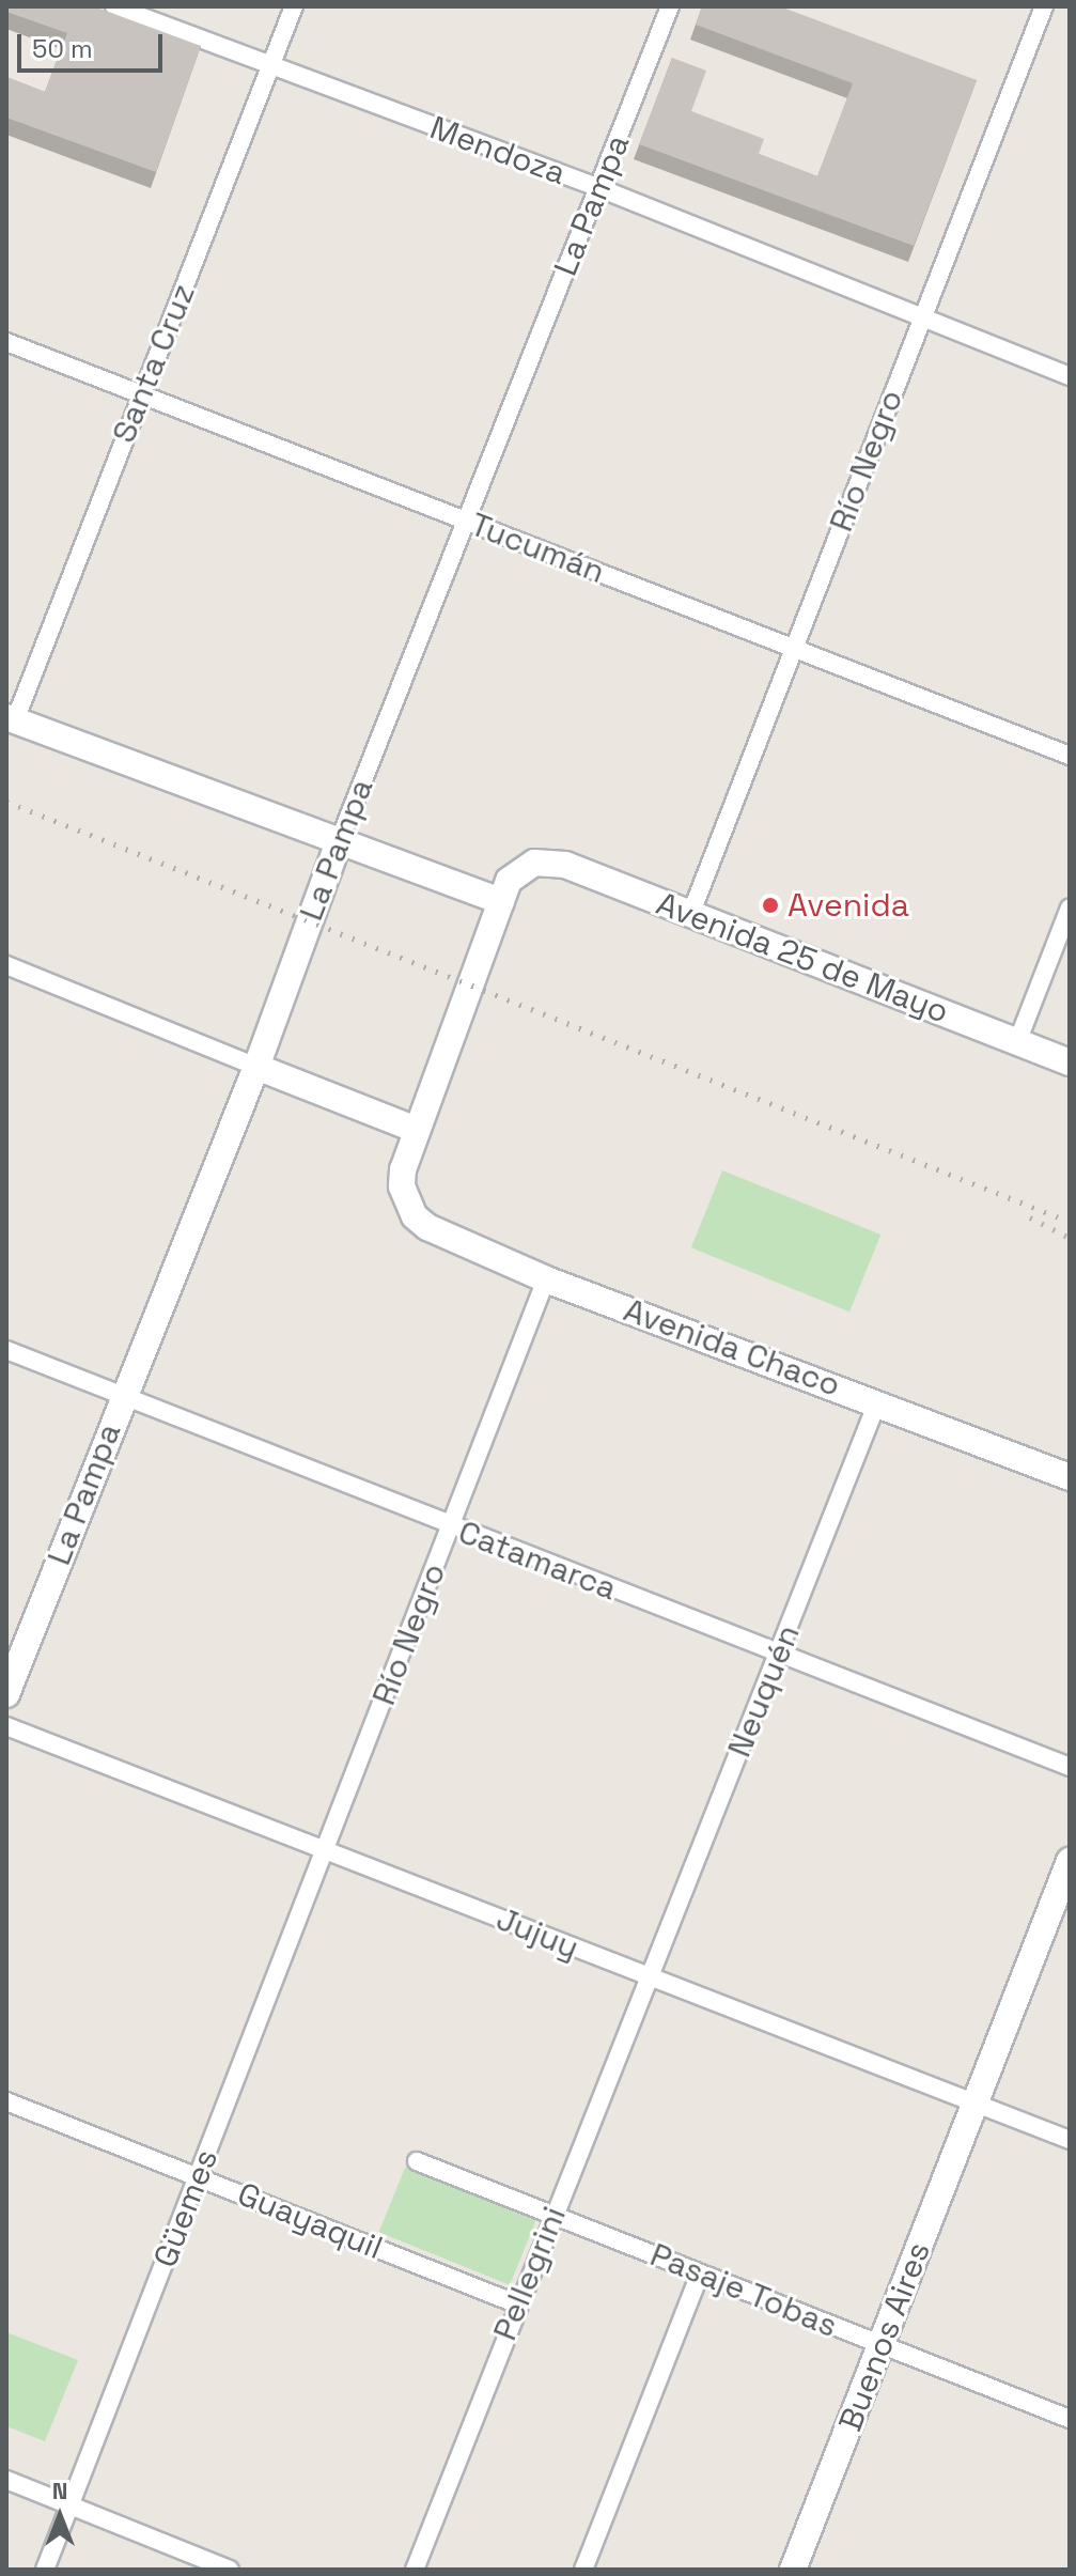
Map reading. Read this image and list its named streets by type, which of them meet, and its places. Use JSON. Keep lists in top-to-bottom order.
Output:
{
  "streets": {
    "street": [
      "Mendoza",
      "La Pampa",
      "Santa Cruz",
      "Río Negro",
      "Tucumán",
      "Avenida 25 de Mayo",
      "Avenida Chaco",
      "Catamarca",
      "Neuquén",
      "Jujuy",
      "Güemes",
      "Guayaquil",
      "Pellegrini",
      "Pasaje Tobas",
      "Buenos Aires"
    ]
  },
  "crossings": [
    ["Mendoza", "La Pampa"],
    ["Mendoza", "Santa Cruz"],
    ["Mendoza", "Río Negro"],
    ["La Pampa", "Tucumán"],
    ["La Pampa", "Catamarca"],
    ["Santa Cruz", "Tucumán"],
    ["Río Negro", "Tucumán"],
    ["Río Negro", "Avenida 25 de Mayo"],
    ["Río Negro", "Avenida Chaco"],
    ["Río Negro", "Catamarca"],
    ["Río Negro", "Jujuy"],
    ["Río Negro", "Güemes"],
    ["Avenida Chaco", "Neuquén"],
    ["Catamarca", "Neuquén"],
    ["Neuquén", "Jujuy"],
    ["Neuquén", "Pellegrini"],
    ["Jujuy", "Güemes"],
    ["Jujuy", "Pellegrini"],
    ["Jujuy", "Buenos Aires"],
    ["Güemes", "Guayaquil"],
    ["Guayaquil", "Pellegrini"],
    ["Pellegrini", "Pasaje Tobas"],
    ["Pasaje Tobas", "Buenos Aires"]
  ],
  "places": ["Avenida"],
  "scale_bar": "50 m",
  "north": "top"
}
